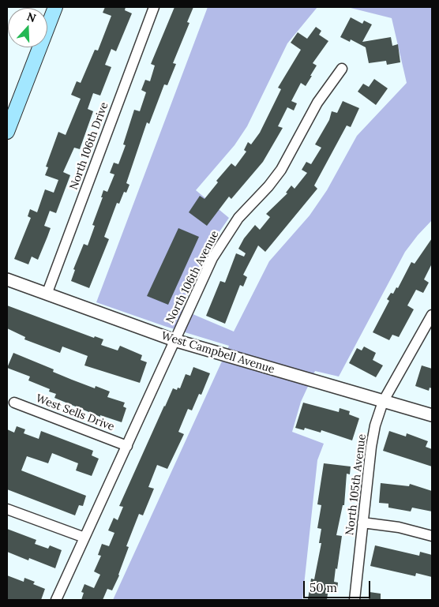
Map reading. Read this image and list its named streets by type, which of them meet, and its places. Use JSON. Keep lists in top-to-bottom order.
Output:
{
  "streets": {
    "street": [
      "North 106th Drive",
      "North 106th Avenue",
      "West Campbell Avenue",
      "West Sells Drive",
      "North 105th Avenue"
    ]
  },
  "crossings": [
    ["North 106th Drive", "West Campbell Avenue"],
    ["North 106th Avenue", "West Campbell Avenue"],
    ["North 106th Avenue", "West Sells Drive"],
    ["West Campbell Avenue", "North 105th Avenue"]
  ],
  "scale_bar": "50 m",
  "north": "top"
}
